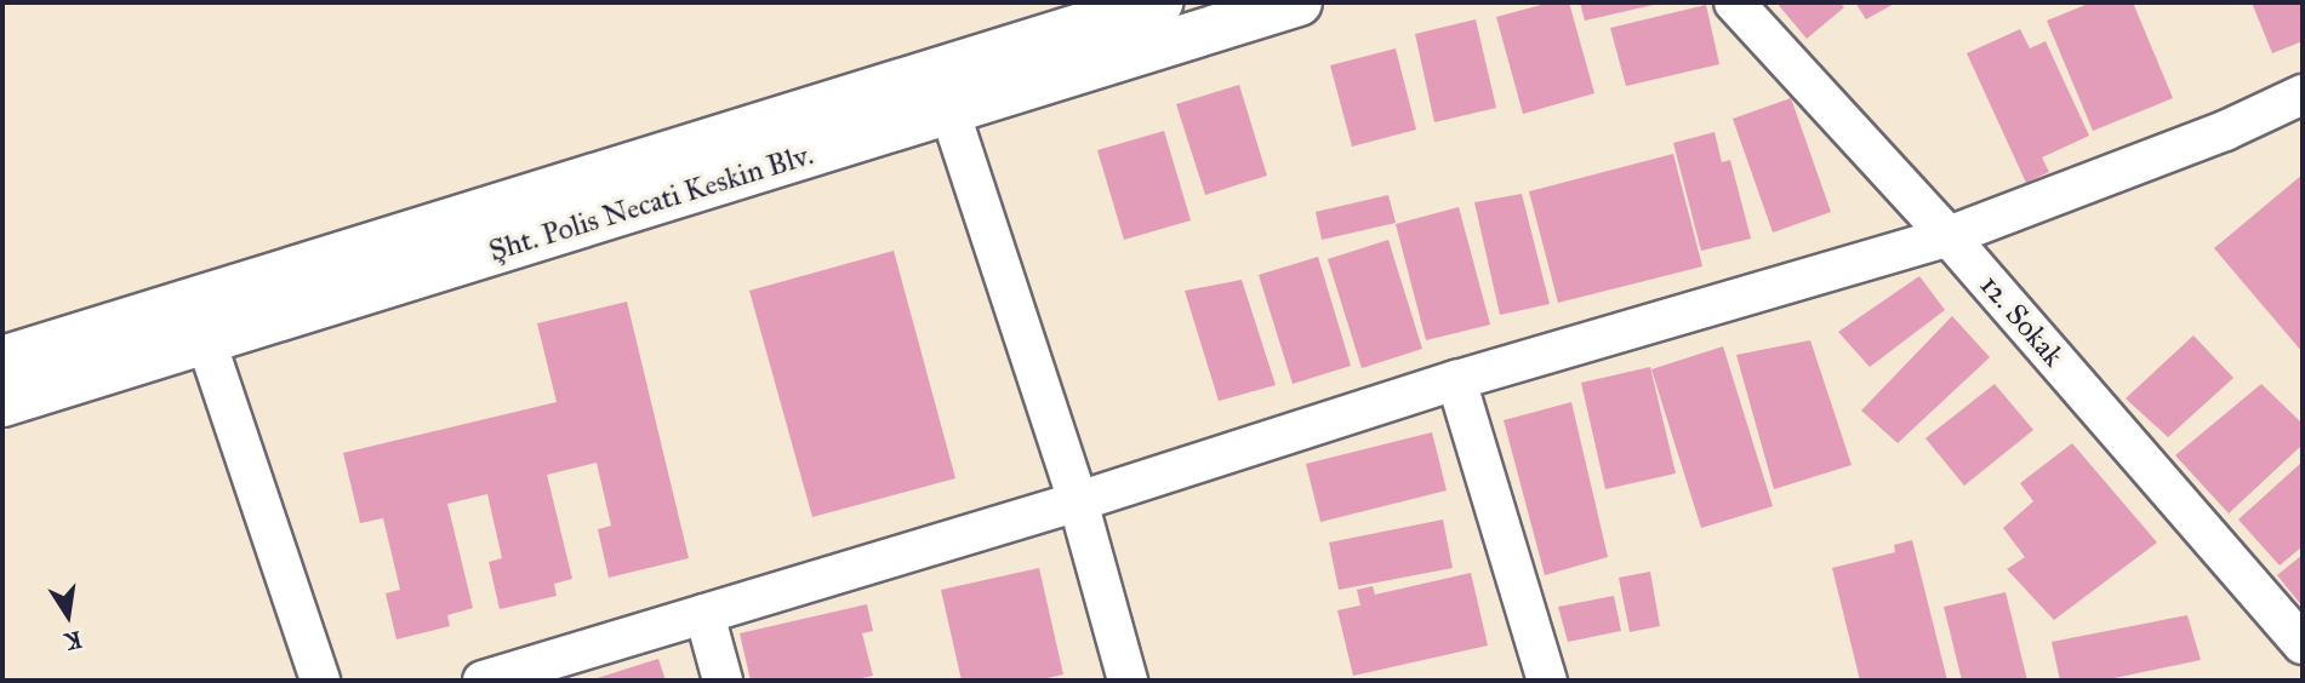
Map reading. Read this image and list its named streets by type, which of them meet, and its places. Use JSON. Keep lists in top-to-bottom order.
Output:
{
  "streets": {
    "street": ["Şht. Polis Necati Keskin Blv.", "12. Sokak"]
  },
  "north": "bottom"
}
